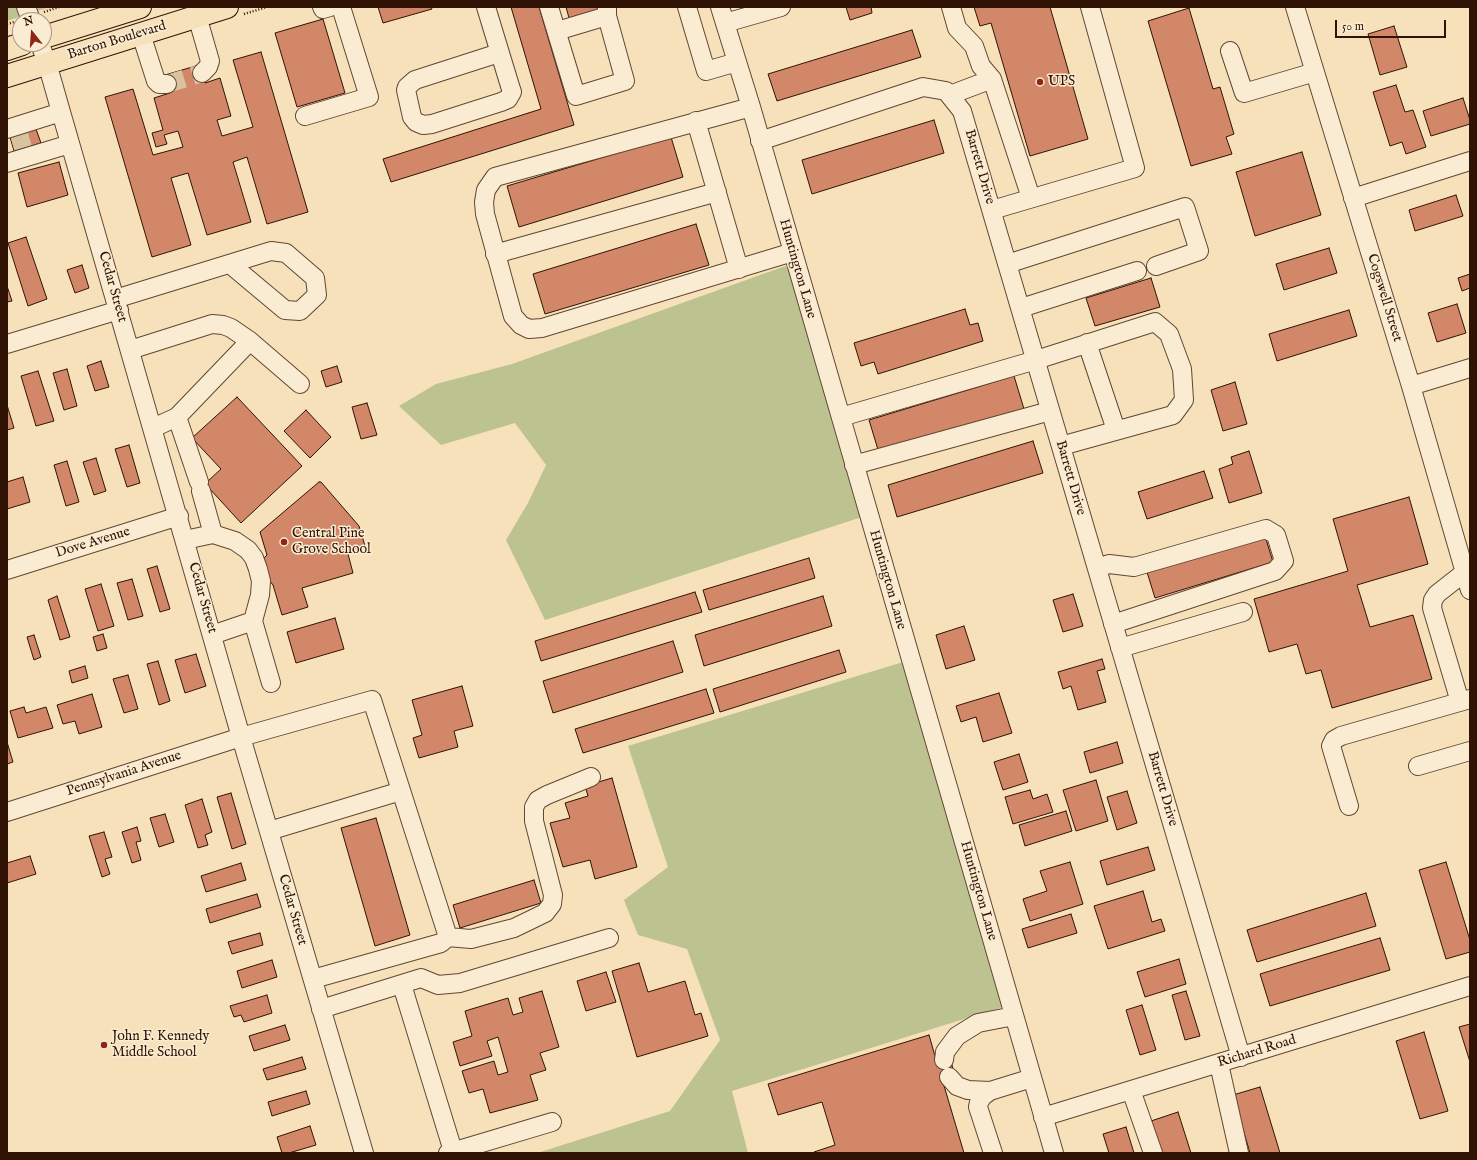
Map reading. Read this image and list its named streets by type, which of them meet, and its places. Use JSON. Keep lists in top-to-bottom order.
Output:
{
  "streets": {
    "main road": ["Barton Boulevard"],
    "street": [
      "Barrett Drive",
      "Huntington Lane",
      "Cedar Street",
      "Cogswell Street",
      "Dove Avenue",
      "Pennsylvania Avenue",
      "Richard Road"
    ]
  },
  "crossings": [
    ["Barton Boulevard", "Cedar Street"],
    ["Barrett Drive", "Richard Road"],
    ["Huntington Lane", "Richard Road"],
    ["Cedar Street", "Dove Avenue"],
    ["Cedar Street", "Pennsylvania Avenue"]
  ],
  "places": ["UPS", "Central Pine Grove School", "John F. Kennedy Middle School"],
  "scale_bar": "50 m",
  "north": "top"
}
